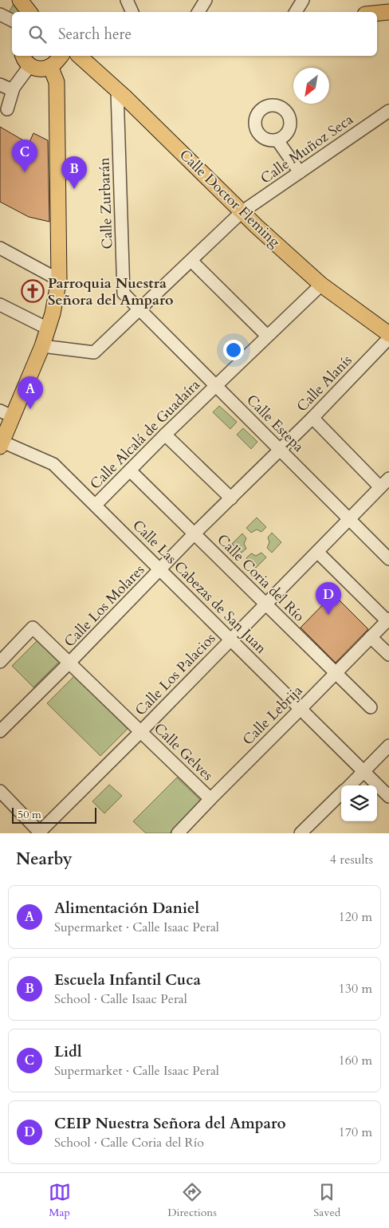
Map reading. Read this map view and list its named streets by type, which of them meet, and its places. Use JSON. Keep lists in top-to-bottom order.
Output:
{
  "streets": {
    "main road": ["Calle Doctor Fleming"],
    "street": [
      "Calle Muñoz Seca",
      "Calle Zurbarán",
      "Calle Alanís",
      "Calle Estepa",
      "Calle Alcalá de Guadaíra",
      "Calle Coria del Río",
      "Calle Las Cabezas de San Juan",
      "Calle Los Molares",
      "Calle Los Palacios",
      "Calle Lebrija",
      "Calle Gelves"
    ]
  },
  "crossings": [
    ["Calle Muñoz Seca", "Calle Doctor Fleming"],
    ["Calle Muñoz Seca", "Calle Zurbarán"],
    ["Calle Muñoz Seca", "Calle Estepa"],
    ["Calle Doctor Fleming", "Calle Zurbarán"],
    ["Calle Doctor Fleming", "Calle Alcalá de Guadaíra"],
    ["Calle Zurbarán", "Calle Estepa"],
    ["Calle Alanís", "Calle Estepa"],
    ["Calle Alanís", "Calle Los Molares"],
    ["Calle Estepa", "Calle Alcalá de Guadaíra"],
    ["Calle Estepa", "Calle Los Molares"],
    ["Calle Estepa", "Calle Los Palacios"],
    ["Calle Alcalá de Guadaíra", "Calle Coria del Río"],
    ["Calle Alcalá de Guadaíra", "Calle Las Cabezas de San Juan"],
    ["Calle Coria del Río", "Calle Los Molares"],
    ["Calle Coria del Río", "Calle Los Palacios"],
    ["Calle Coria del Río", "Calle Lebrija"],
    ["Calle Las Cabezas de San Juan", "Calle Los Molares"],
    ["Calle Las Cabezas de San Juan", "Calle Los Palacios"],
    ["Calle Las Cabezas de San Juan", "Calle Lebrija"],
    ["Calle Los Molares", "Calle Gelves"],
    ["Calle Los Palacios", "Calle Gelves"],
    ["Calle Lebrija", "Calle Gelves"]
  ],
  "places": {
    "church": ["Parroquia Nuestra Señora del Amparo"]
  },
  "scale_bar": "50 m",
  "north": "bottom left",
  "page": {
    "search": "Search here",
    "pins": [
      "C",
      "B",
      "A",
      "D"
    ],
    "scale": "50 m",
    "heading": ["Nearby", "4 results"],
    "list": [
      {
        "mark": "A",
        "name": "Alimentación Daniel",
        "note": "Supermarket · Calle Isaac Peral",
        "value": "120 m"
      },
      {
        "mark": "B",
        "name": "Escuela Infantil Cuca",
        "note": "School · Calle Isaac Peral",
        "value": "130 m"
      },
      {
        "mark": "C",
        "name": "Lidl",
        "note": "Supermarket · Calle Isaac Peral",
        "value": "160 m"
      },
      {
        "mark": "D",
        "name": "CEIP Nuestra Señora del Amparo",
        "note": "School · Calle Coria del Río",
        "value": "170 m"
      }
    ],
    "nav": ["Map", "Directions", "Saved"]
  }
}
